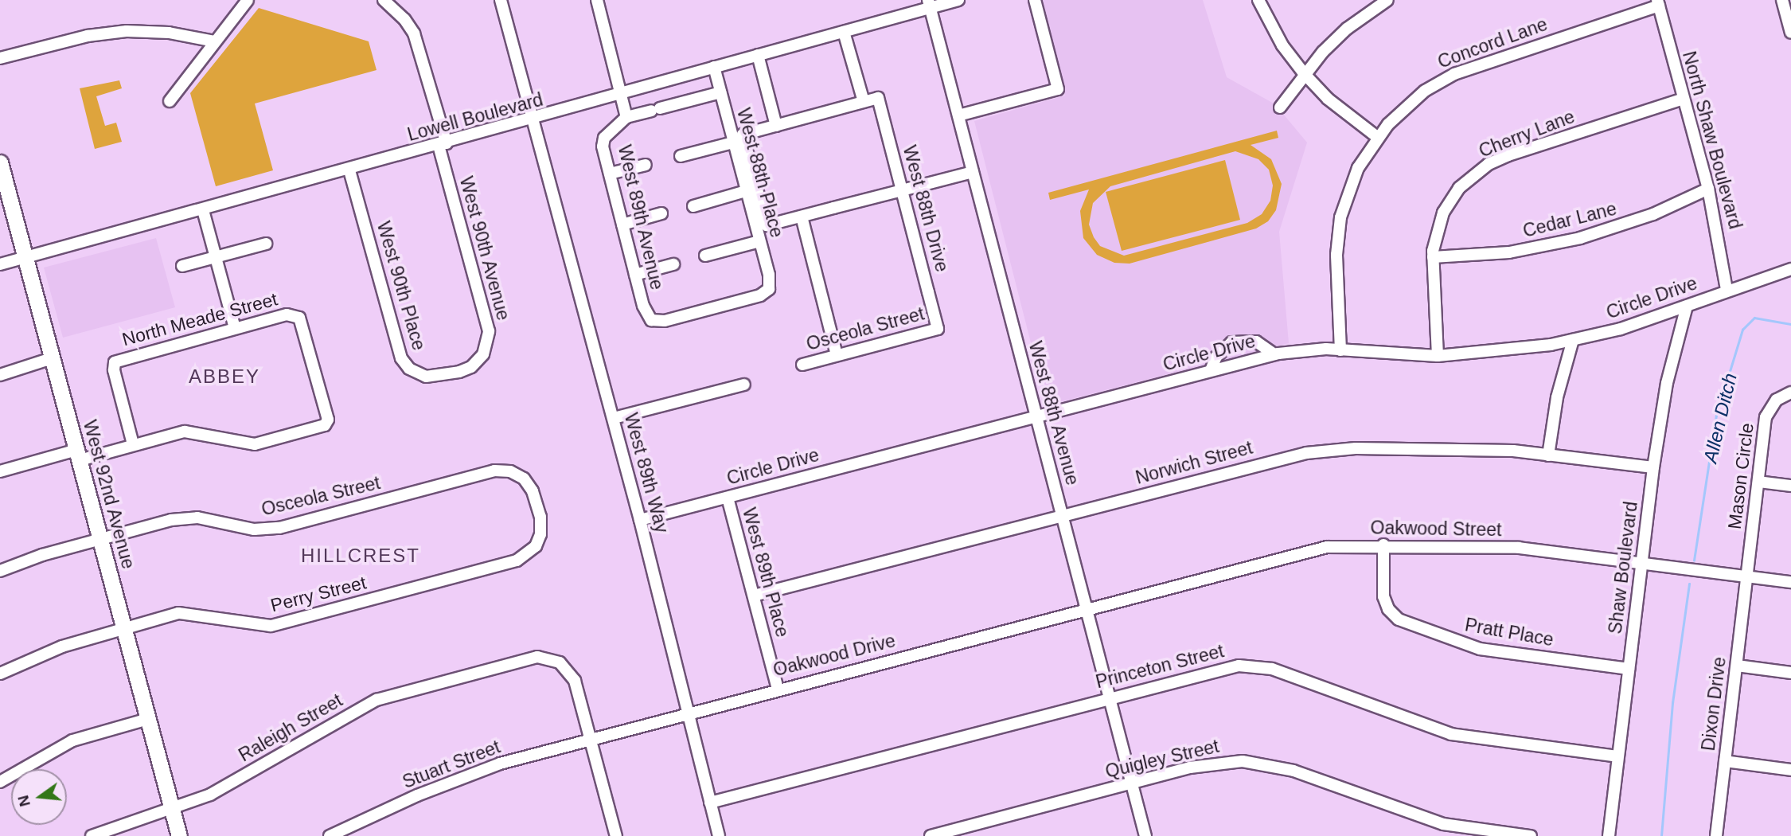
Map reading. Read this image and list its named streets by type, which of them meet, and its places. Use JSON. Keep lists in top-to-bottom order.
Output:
{
  "streets": {
    "main road": ["West 92nd Avenue"],
    "street": [
      "Concord Lane",
      "Lowell Boulevard",
      "Cherry Lane",
      "North Shaw Boulevard",
      "West 88th Place",
      "West 88th Drive",
      "West 89th Avenue",
      "Cedar Lane",
      "West 90th Avenue",
      "West 90th Place",
      "Circle Drive",
      "North Meade Street",
      "Osceola Street",
      "West 88th Avenue",
      "Norwich Street",
      "West 89th Way",
      "Mason Circle",
      "Oakwood Street",
      "Shaw Boulevard",
      "West 89th Place",
      "Perry Street",
      "Pratt Place",
      "Oakwood Drive",
      "Princeton Street",
      "Dixon Drive",
      "Raleigh Street",
      "Quigley Street",
      "Stuart Street"
    ]
  },
  "crossings": [
    ["Concord Lane", "North Shaw Boulevard"],
    ["Concord Lane", "Circle Drive"],
    ["Lowell Boulevard", "West 88th Place"],
    ["Lowell Boulevard", "West 89th Avenue"],
    ["Lowell Boulevard", "West 90th Avenue"],
    ["Lowell Boulevard", "West 90th Place"],
    ["Lowell Boulevard", "West 88th Avenue"],
    ["Lowell Boulevard", "West 89th Way"],
    ["Lowell Boulevard", "West 92nd Avenue"],
    ["Cherry Lane", "North Shaw Boulevard"],
    ["Cherry Lane", "Cedar Lane"],
    ["Cherry Lane", "Circle Drive"],
    ["North Shaw Boulevard", "Cedar Lane"],
    ["North Shaw Boulevard", "Circle Drive"],
    ["West 88th Place", "West 89th Avenue"],
    ["West 88th Drive", "Osceola Street"],
    ["West 90th Avenue", "West 90th Place"],
    ["Circle Drive", "West 88th Avenue"],
    ["Circle Drive", "West 89th Way"],
    ["Circle Drive", "Shaw Boulevard"],
    ["Circle Drive", "West 89th Place"],
    ["Osceola Street", "West 92nd Avenue"],
    ["Osceola Street", "Perry Street"],
    ["West 88th Avenue", "Norwich Street"],
    ["West 88th Avenue", "Oakwood Street"],
    ["West 88th Avenue", "Oakwood Drive"],
    ["West 88th Avenue", "Princeton Street"],
    ["West 88th Avenue", "Quigley Street"],
    ["Norwich Street", "Shaw Boulevard"],
    ["Norwich Street", "West 89th Place"],
    ["West 89th Way", "Oakwood Drive"],
    ["West 89th Way", "Princeton Street"],
    ["Mason Circle", "Oakwood Street"],
    ["Mason Circle", "Dixon Drive"],
    ["West 92nd Avenue", "Perry Street"],
    ["West 92nd Avenue", "Raleigh Street"],
    ["Oakwood Street", "Shaw Boulevard"],
    ["Oakwood Street", "Pratt Place"],
    ["Oakwood Street", "Oakwood Drive"],
    ["Oakwood Street", "Dixon Drive"],
    ["Shaw Boulevard", "Pratt Place"],
    ["Shaw Boulevard", "Princeton Street"],
    ["West 89th Place", "Oakwood Drive"],
    ["Oakwood Drive", "Raleigh Street"],
    ["Oakwood Drive", "Stuart Street"],
    ["Raleigh Street", "Stuart Street"]
  ],
  "districts": ["ABBEY", "HILLCREST"],
  "water": ["Allen Ditch"],
  "north": "left"
}
